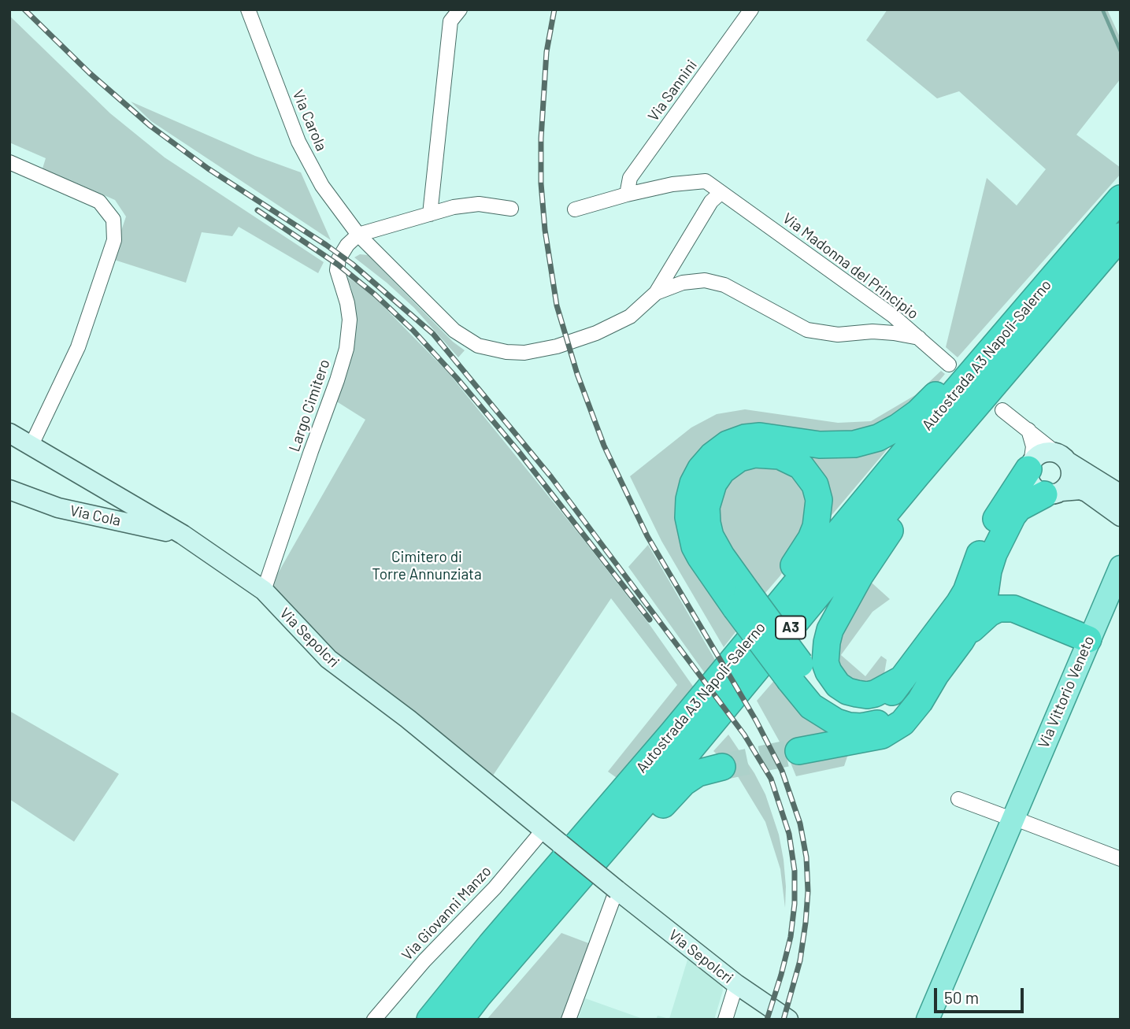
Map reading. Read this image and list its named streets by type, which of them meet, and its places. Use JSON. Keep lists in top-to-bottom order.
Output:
{
  "streets": {
    "highway": ["Autostrada A3 Napoli-Salerno", "A3"],
    "main road": ["Via Vittorio Veneto"],
    "street": [
      "Via Sannini",
      "Via Carola",
      "Via Madonna del Principio",
      "Largo Cimitero",
      "Via Cola",
      "Via Sepolcri",
      "Via Giovanni Manzo"
    ]
  },
  "crossings": [
    ["Via Sannini", "Via Madonna del Principio"],
    ["Via Carola", "Via Madonna del Principio"],
    ["Via Carola", "Largo Cimitero"],
    ["Via Madonna del Principio", "Largo Cimitero"],
    ["Largo Cimitero", "Via Sepolcri"],
    ["Via Cola", "Via Sepolcri"],
    ["Via Sepolcri", "Via Giovanni Manzo"]
  ],
  "parks": ["Cimitero di Torre Annunziata"],
  "scale_bar": "50 m"
}
